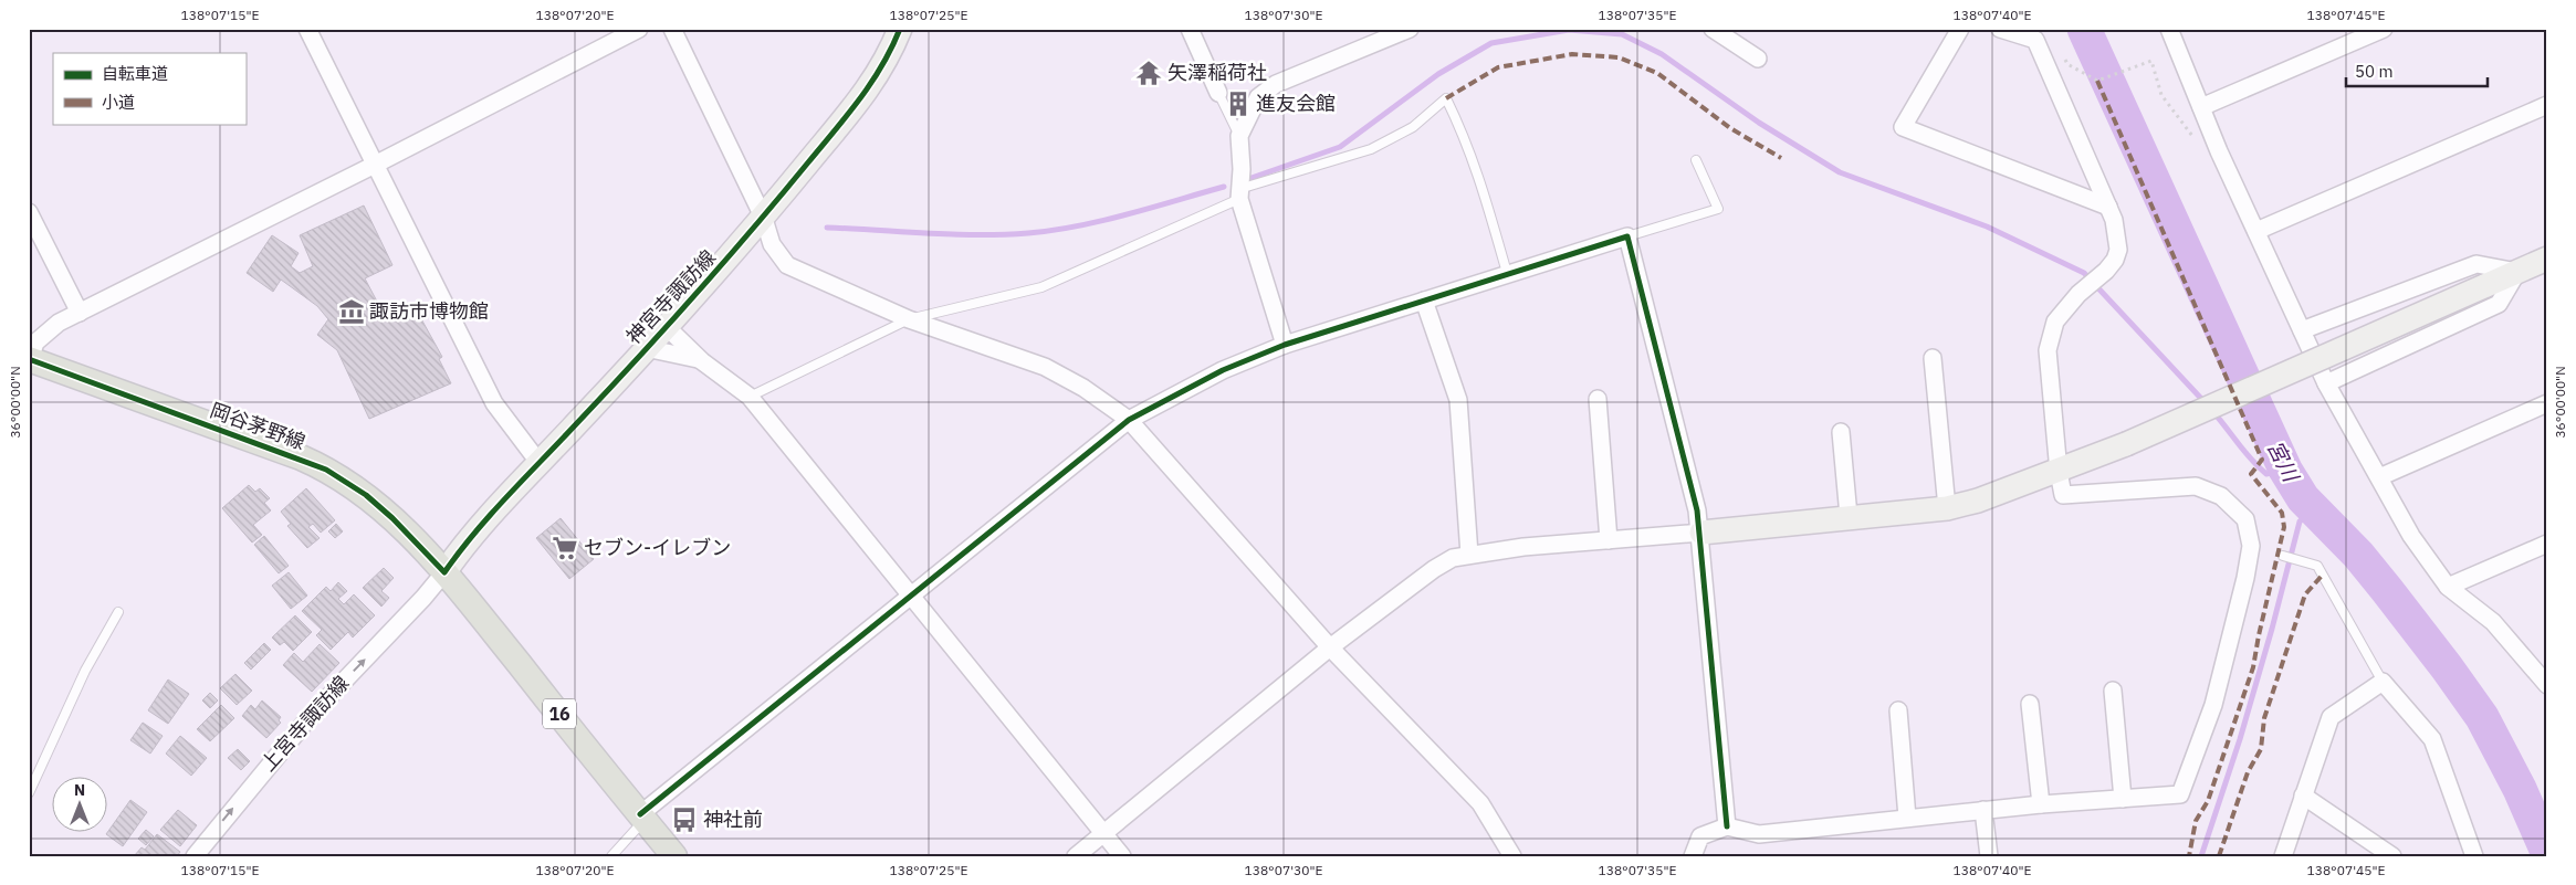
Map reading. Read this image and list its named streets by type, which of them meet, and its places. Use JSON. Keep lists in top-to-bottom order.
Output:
{
  "streets": {
    "main road": ["岡谷茅野線", "16"],
    "street": ["神宮寺諏訪線", "上宮寺諏訪線"]
  },
  "crossings": [
    ["神宮寺諏訪線", "岡谷茅野線"],
    ["神宮寺諏訪線", "上宮寺諏訪線"],
    ["岡谷茅野線", "上宮寺諏訪線"]
  ],
  "one_way": ["上宮寺諏訪線"],
  "water": ["宮川"],
  "places": {
    "temple": ["矢澤稲荷社"],
    "building": ["進友会館"],
    "museum": ["諏訪市博物館"],
    "supermarket": ["セブン-イレブン"],
    "bus stop": ["神社前"]
  },
  "legend": ["自転車道", "小道"],
  "scale_bar": "50 m",
  "north": "top",
  "coordinates": [
    "138°07'15\"E",
    "138°07'20\"E",
    "138°07'25\"E",
    "138°07'30\"E",
    "138°07'35\"E",
    "138°07'40\"E",
    "138°07'45\"E",
    "36°00'00\"N"
  ]
}
